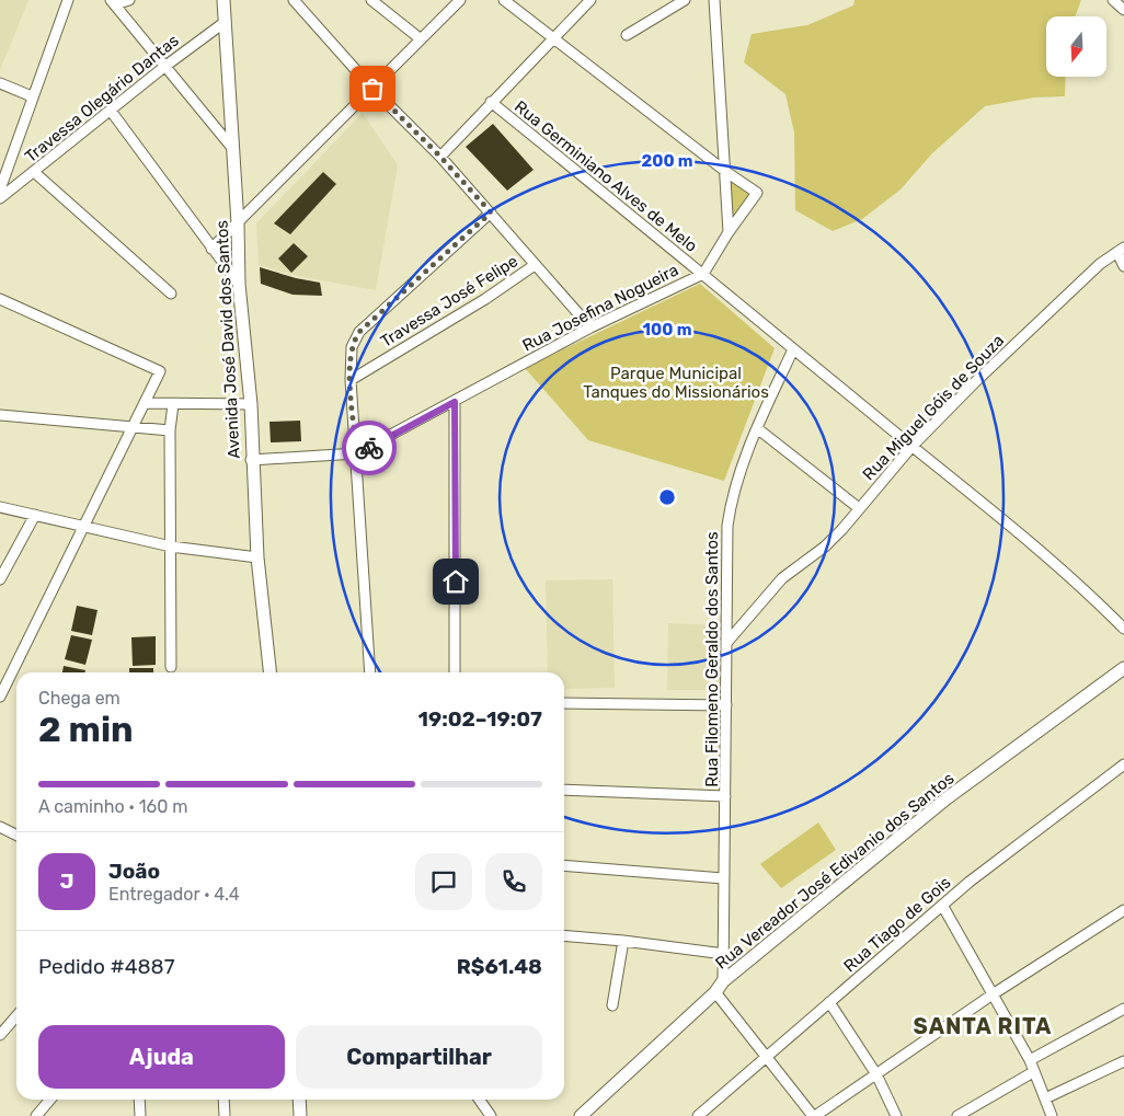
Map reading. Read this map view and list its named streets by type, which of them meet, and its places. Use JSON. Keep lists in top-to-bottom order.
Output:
{
  "streets": {
    "main road": ["Avenida José David dos Santos", "Rua Vereador José Edivanio dos Santos"],
    "street": [
      "Travessa Olegário Dantas",
      "Rua Germiniano Alves de Melo",
      "Travessa José Felipe",
      "Rua Josefina Nogueira",
      "Rua Miguel Góis de Souza",
      "Rua Filomeno Geraldo dos Santos",
      "Rua Tiago de Gois"
    ]
  },
  "crossings": [
    ["Travessa Olegário Dantas", "Avenida José David dos Santos"],
    ["Rua Germiniano Alves de Melo", "Rua Josefina Nogueira"],
    ["Rua Germiniano Alves de Melo", "Rua Miguel Góis de Souza"],
    ["Rua Germiniano Alves de Melo", "Rua Filomeno Geraldo dos Santos"],
    ["Rua Josefina Nogueira", "Avenida José David dos Santos"],
    ["Rua Miguel Góis de Souza", "Rua Filomeno Geraldo dos Santos"],
    ["Rua Filomeno Geraldo dos Santos", "Rua Vereador José Edivanio dos Santos"]
  ],
  "districts": ["SANTA RITA"],
  "parks": ["Parque Municipal Tanques do Missionários"],
  "north": "bottom",
  "page": {
    "heading": ["2 min", "Chega em", "19:02–19:07"],
    "panel": [
      "João",
      "Entregador · 4.4",
      "Pedido #4887",
      "R$61.48"
    ],
    "bar": "A caminho · 160 m",
    "round": "J",
    "buttons": ["Ajuda", "Compartilhar"]
  },
  "rings": ["200 m", "100 m"]
}
